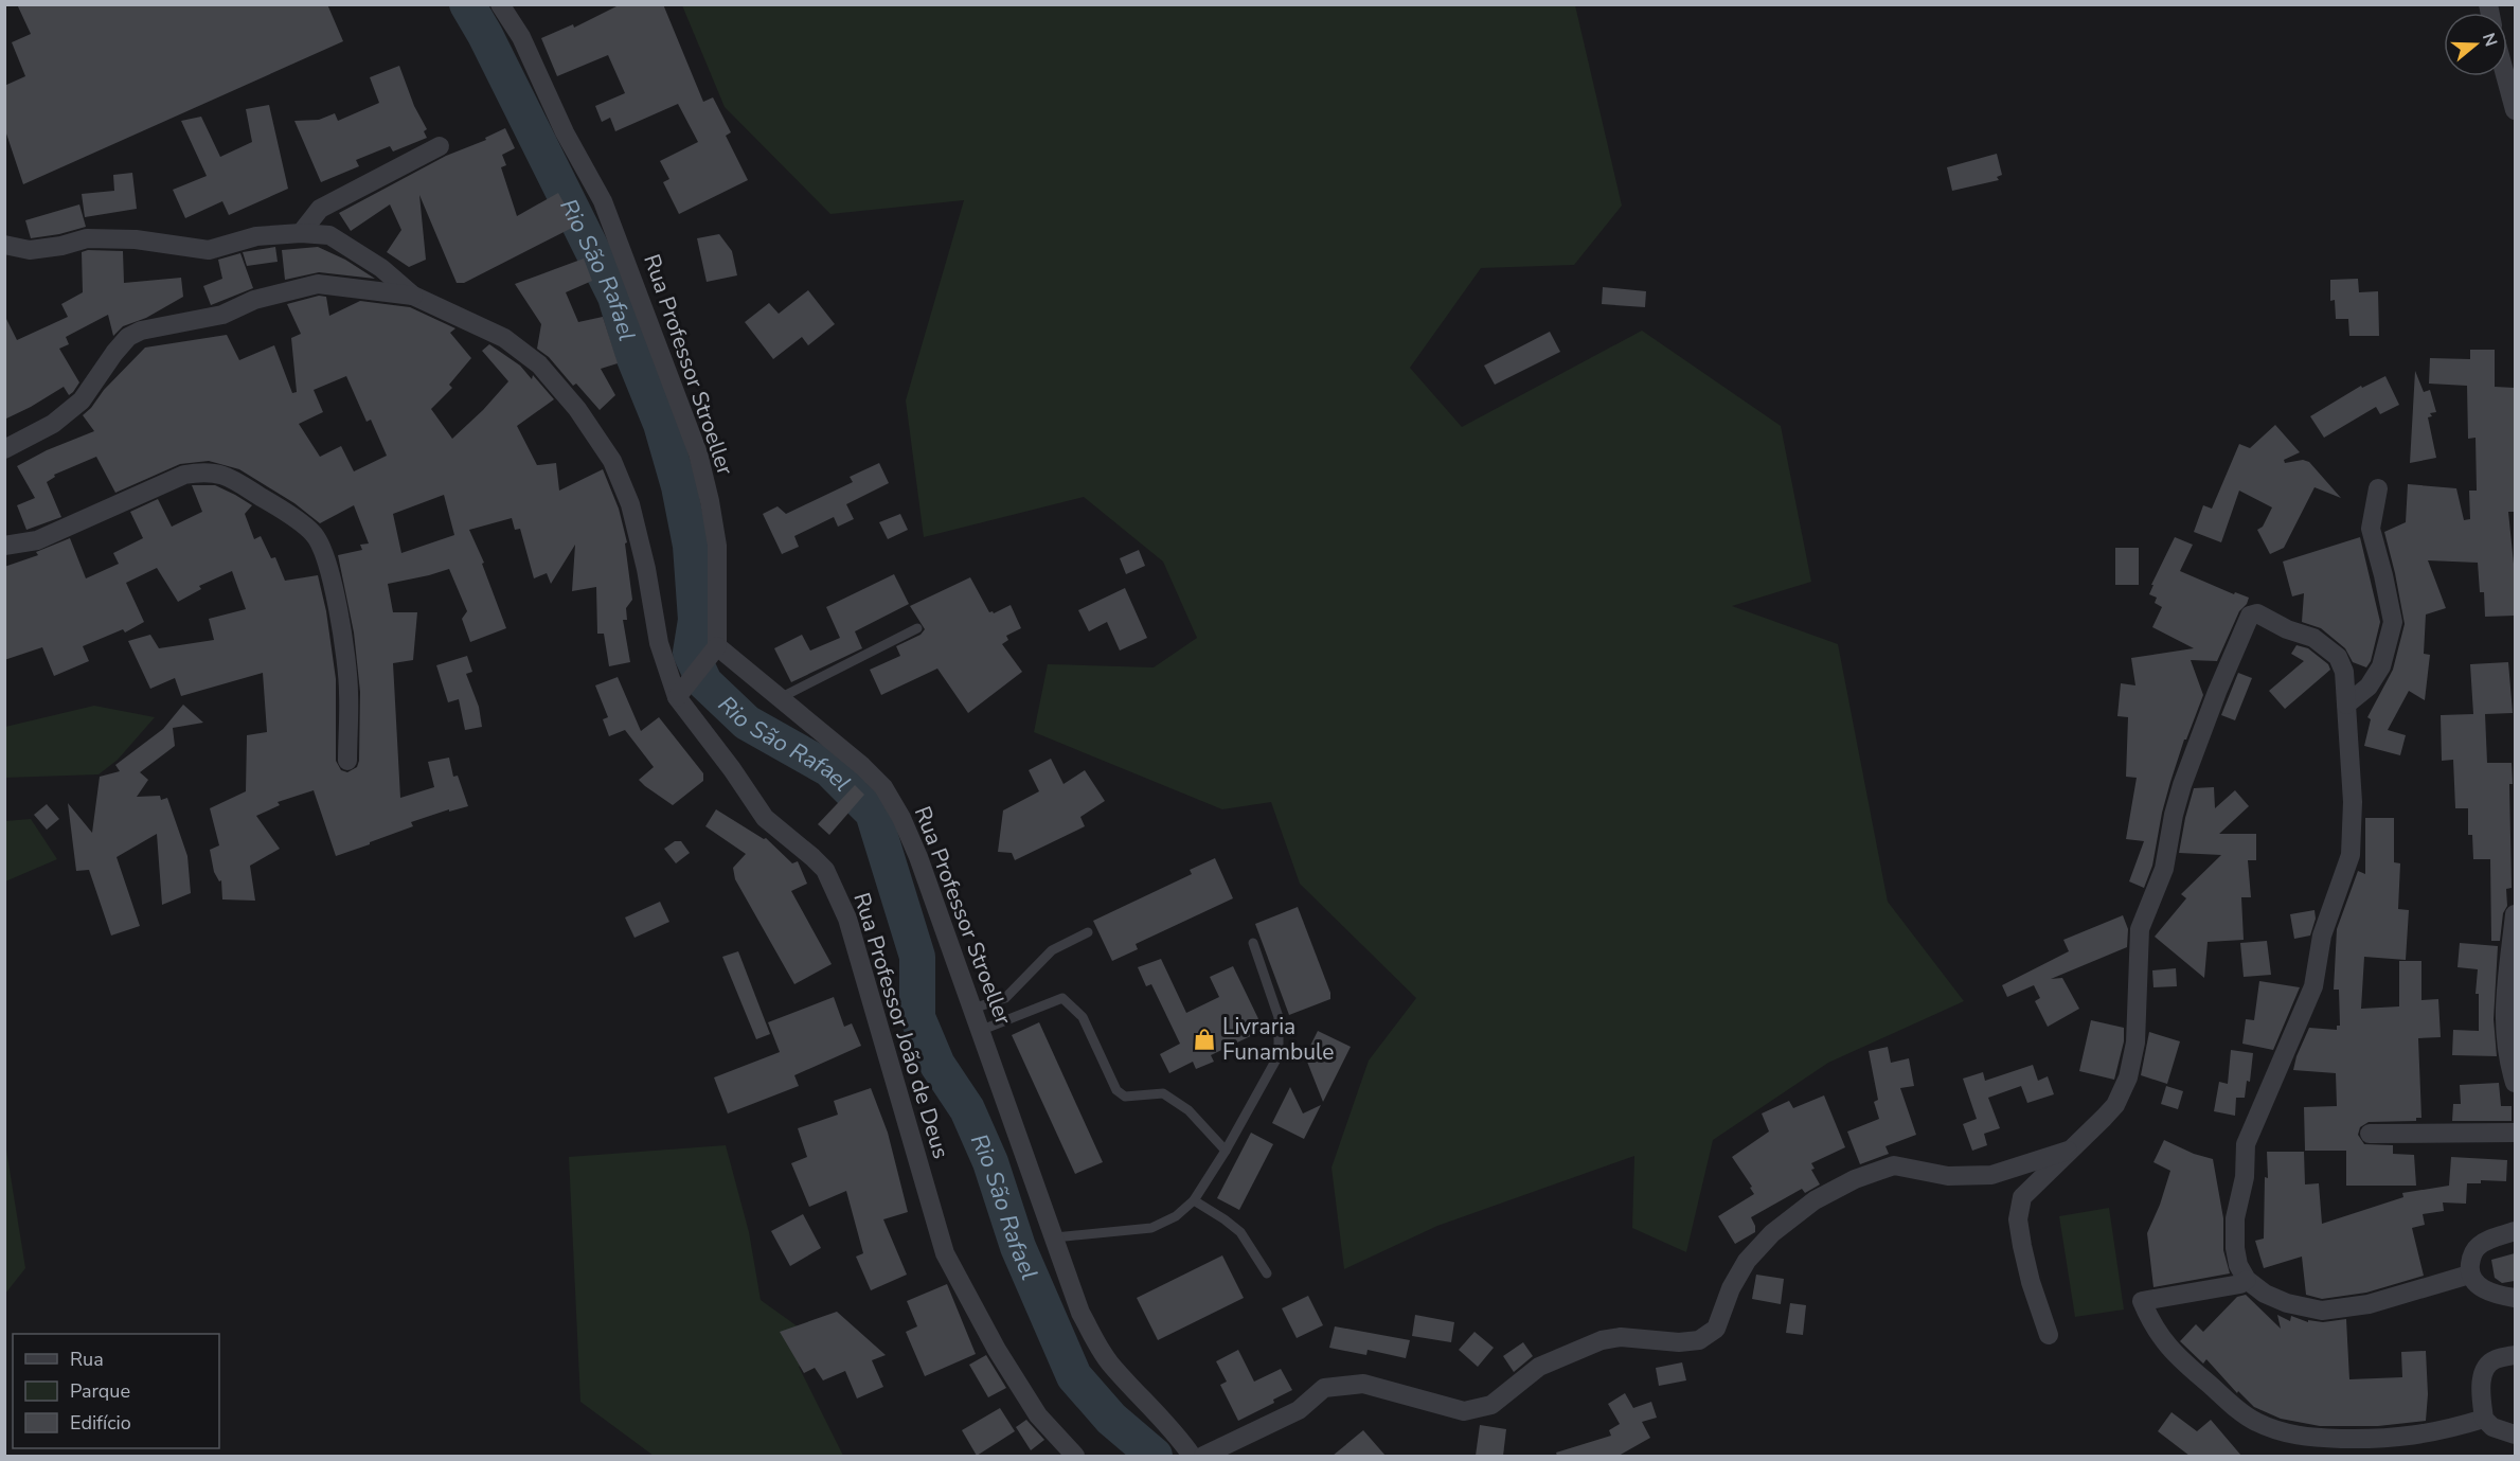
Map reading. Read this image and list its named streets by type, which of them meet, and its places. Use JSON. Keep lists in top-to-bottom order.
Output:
{
  "streets": {
    "street": ["Rua Professor Stroeller", "Rua Professor João de Deus"]
  },
  "water": ["Rio São Rafael"],
  "places": {
    "shop": ["Livraria Funambule"]
  },
  "legend": ["Rua", "Parque", "Edifício"],
  "north": "right"
}
